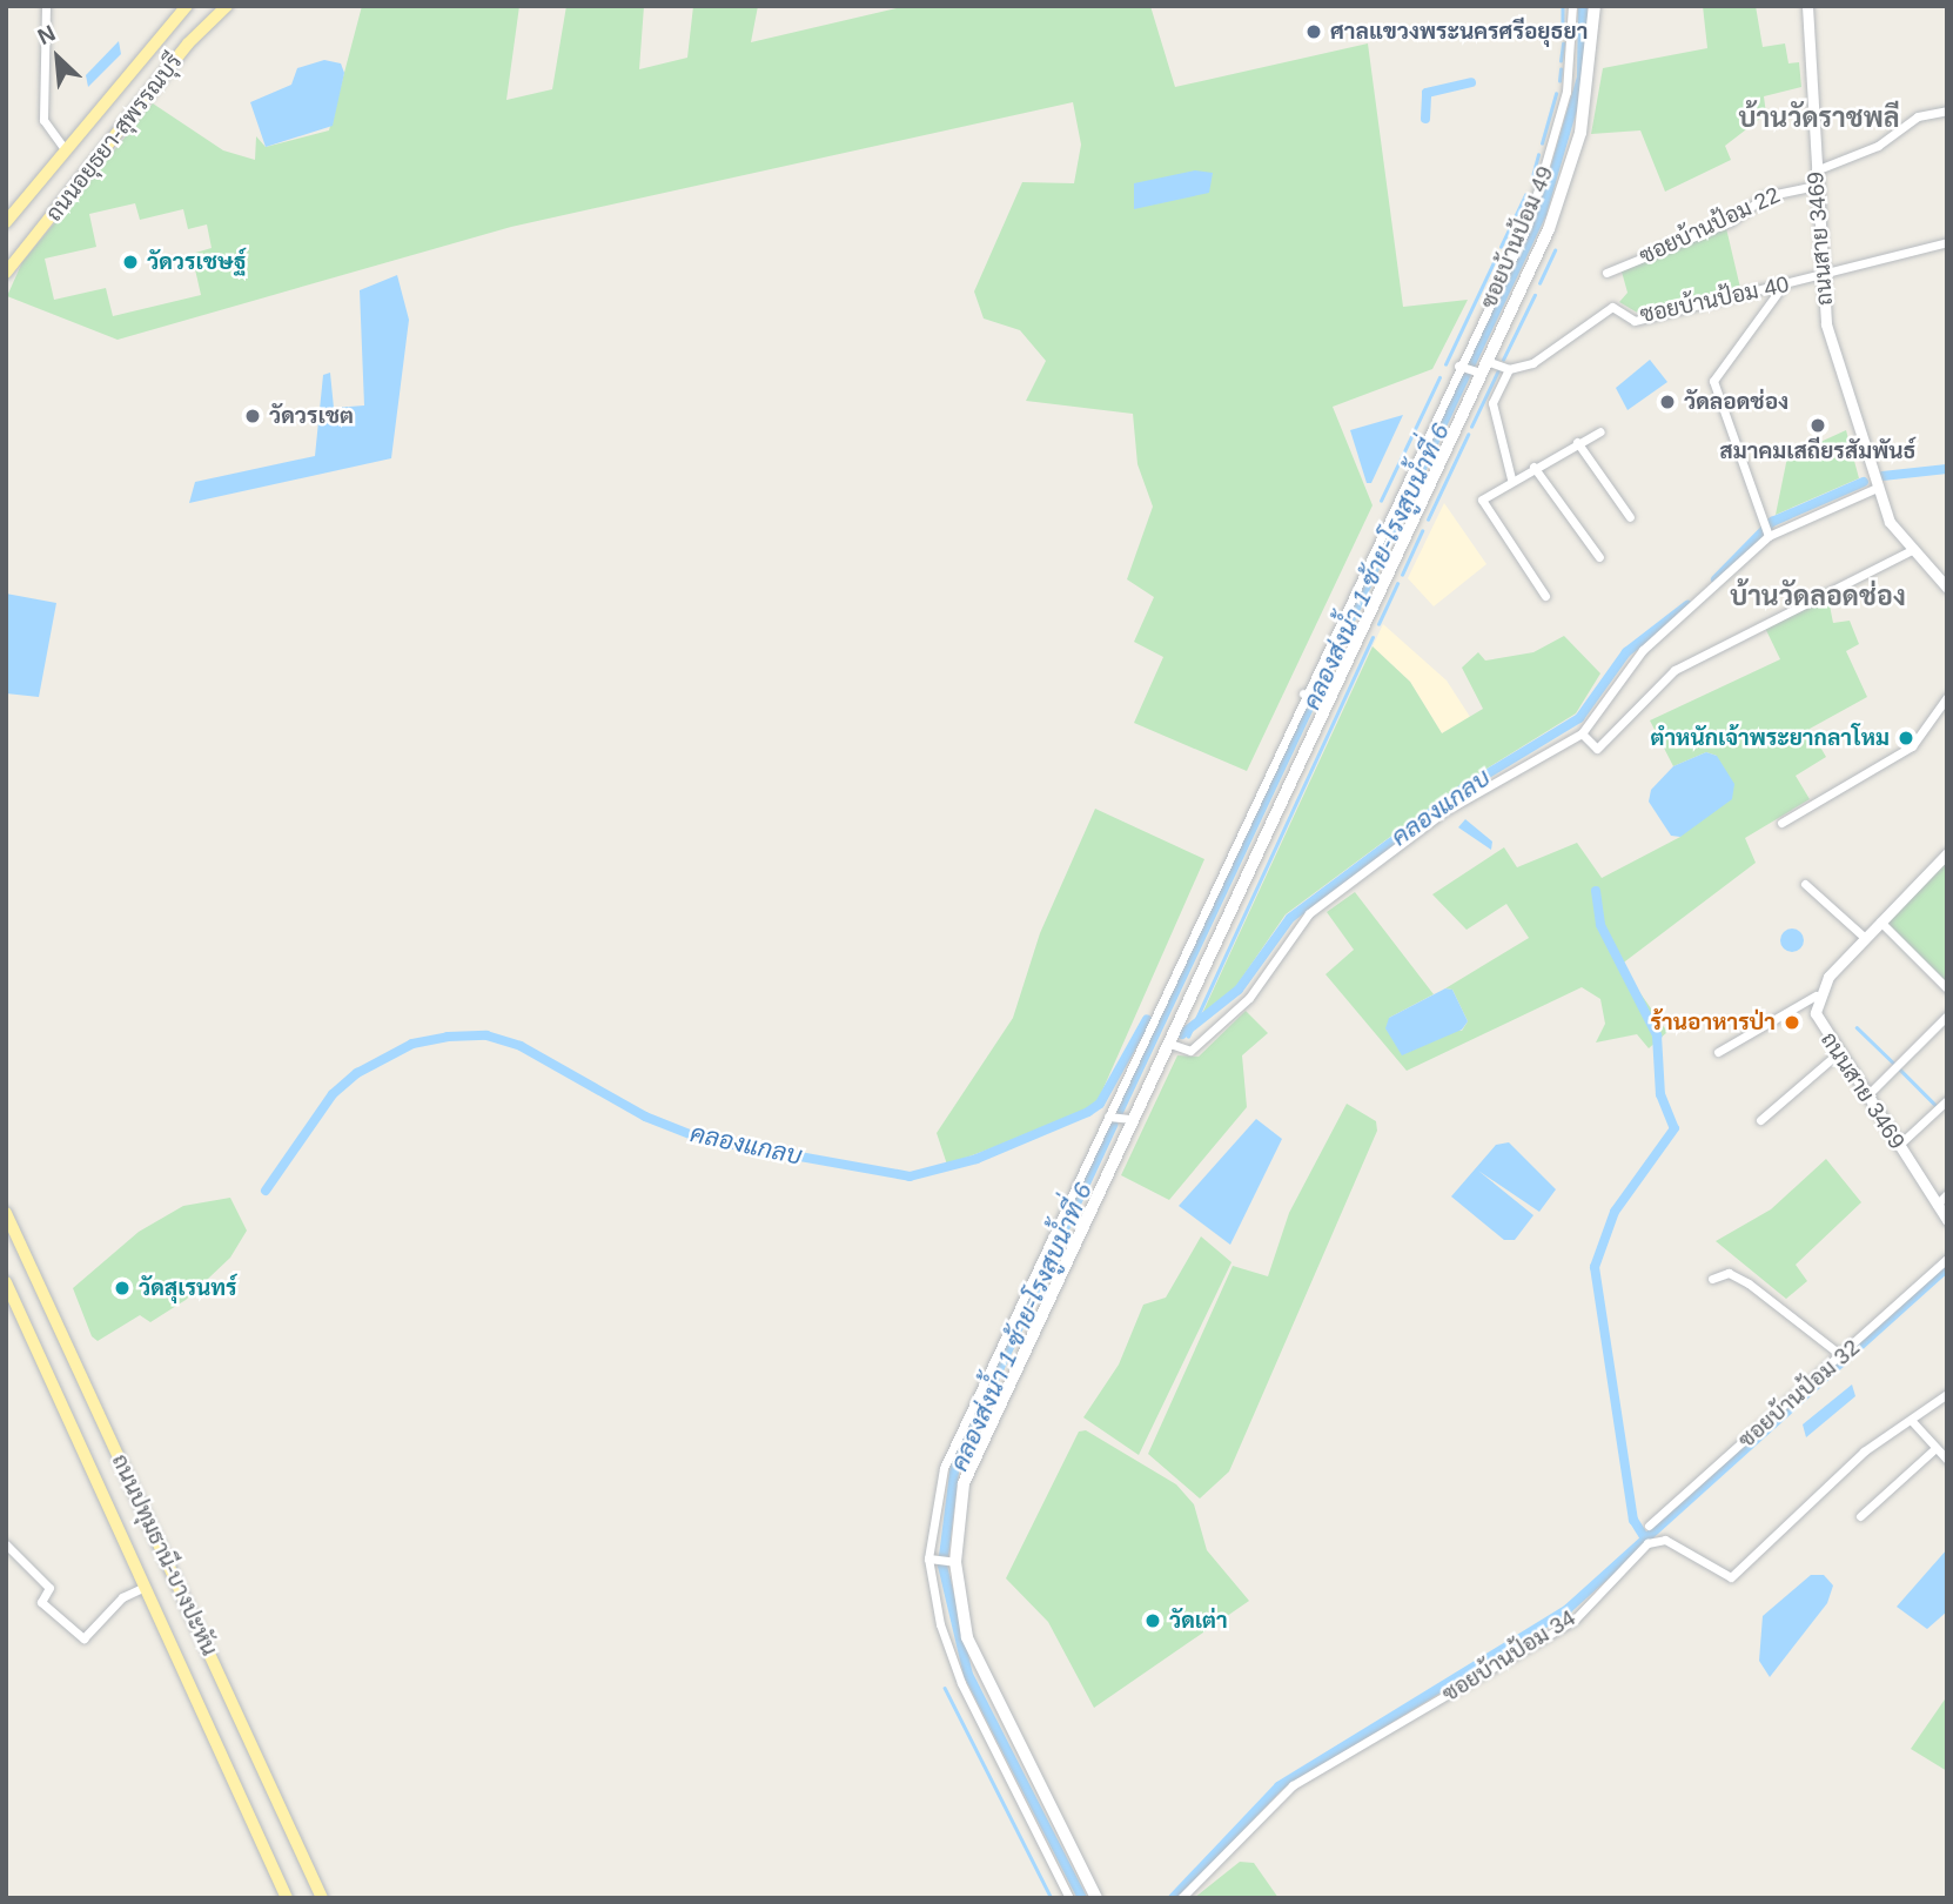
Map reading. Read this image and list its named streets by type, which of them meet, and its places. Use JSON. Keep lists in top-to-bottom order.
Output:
{
  "streets": {
    "main road": ["ถนนอยุธยา-สุพรรณบุรี", "ถนนปทุมธานี-บางปะหัน"],
    "street": [
      "ซอยบ้านป้อม 22",
      "ซอยบ้านป้อม 49",
      "ถนนสาย 3469",
      "ซอยบ้านป้อม 40",
      "ซอยบ้านป้อม 32",
      "ซอยบ้านป้อม 34"
    ]
  },
  "crossings": [
    ["ซอยบ้านป้อม 22", "ถนนสาย 3469"],
    ["ถนนสาย 3469", "ซอยบ้านป้อม 40"]
  ],
  "districts": ["บ้านวัดราชพลี", "บ้านวัดลอดช่อง"],
  "water": ["คลองส่งน้ำ 1 ซ้าย-โรงสูบน้ำที่ 6", "คลองแกลบ"],
  "places": [
    "ศาลแขวงพระนครศรีอยุธยา",
    "วัดวรเชษฐ์",
    "วัดลอดช่อง",
    "วัดวรเชต",
    "สมาคมเสถียรสัมพันธ์",
    "ตำหนักเจ้าพระยากลาโหม",
    "ร้านอาหารป่า",
    "วัดสุเรนทร์",
    "วัดเต่า"
  ],
  "north": "top left"
}
